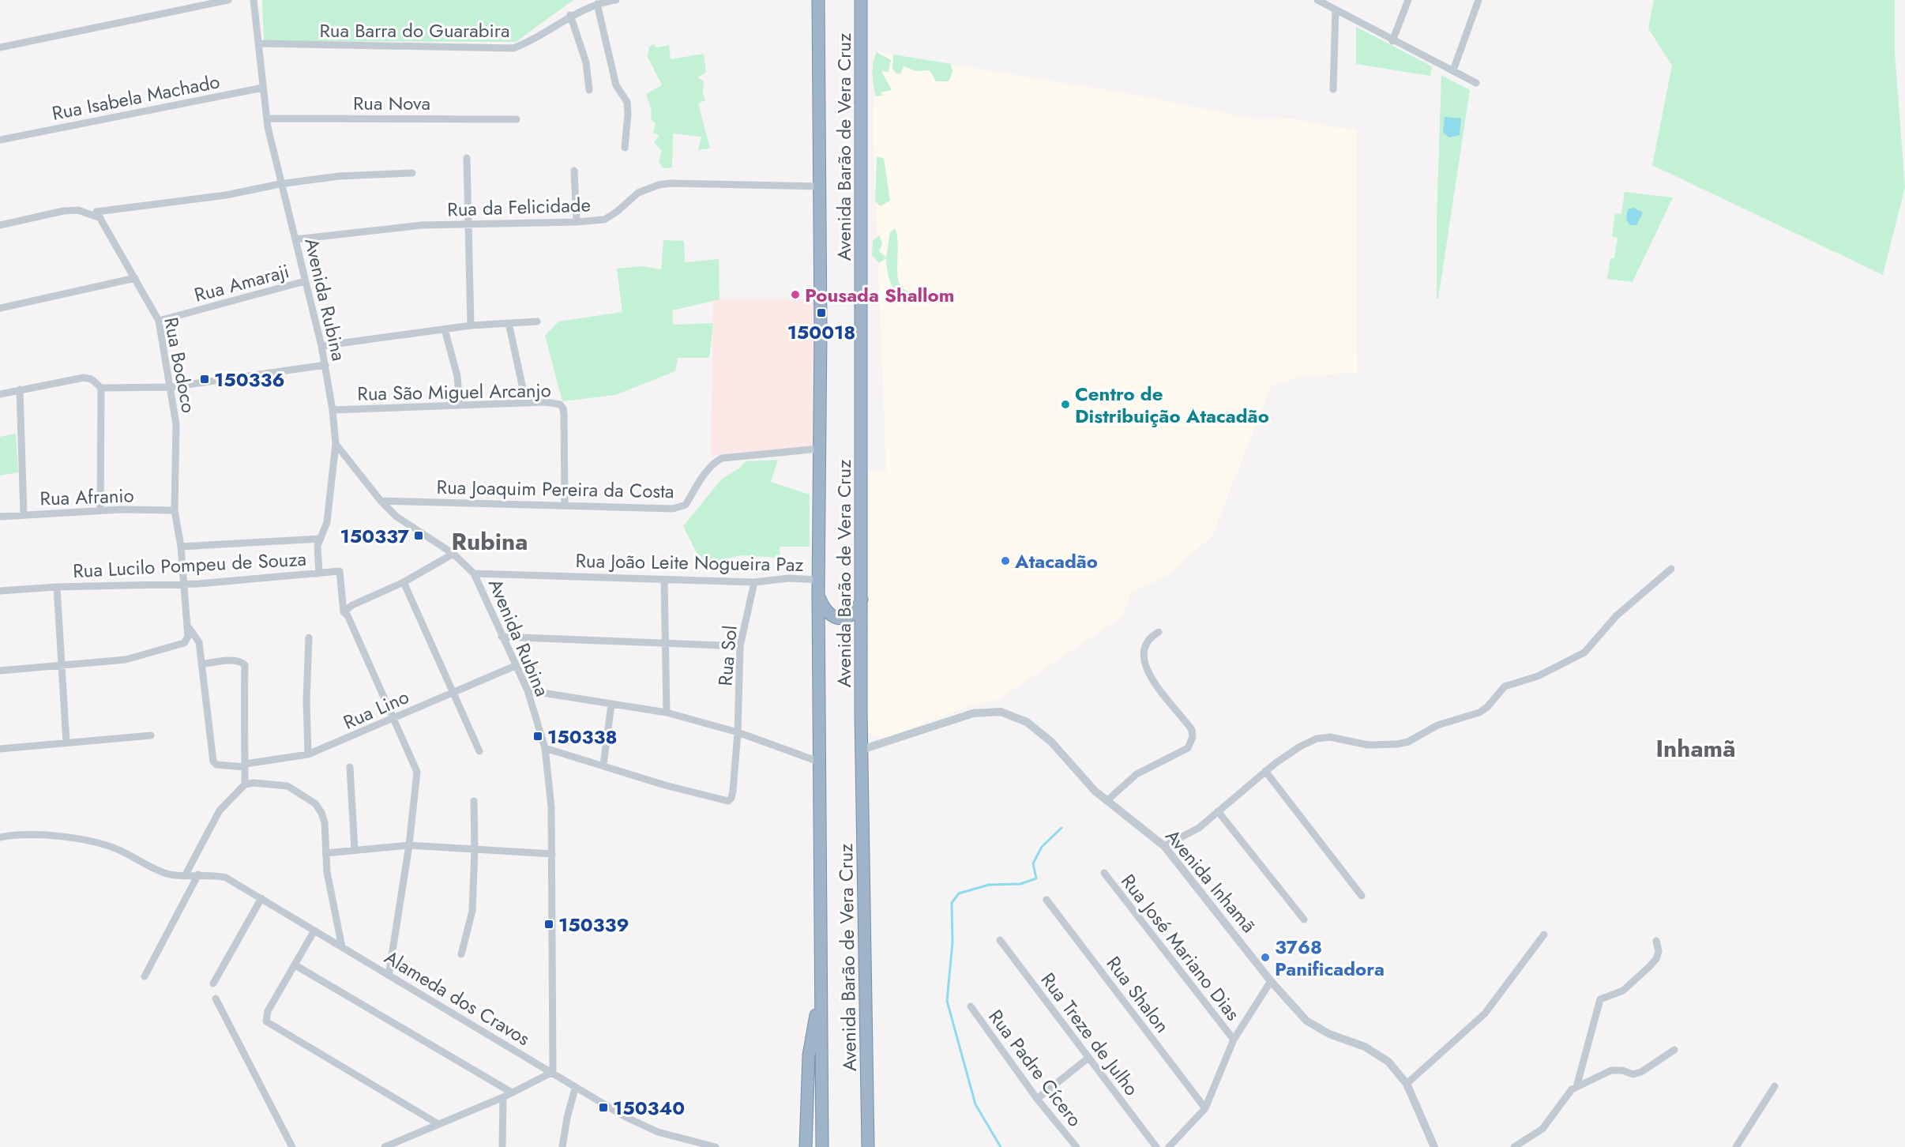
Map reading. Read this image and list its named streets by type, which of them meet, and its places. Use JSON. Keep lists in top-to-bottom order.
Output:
{
  "streets": {
    "highway": ["Avenida Barão de Vera Cruz"],
    "street": [
      "Rua Barra do Guarabira",
      "Rua Isabela Machado",
      "Rua Nova",
      "Rua da Felicidade",
      "Rua Amaraji",
      "Avenida Rubina",
      "Rua Bodoco",
      "Rua São Miguel Arcanjo",
      "Rua Joaquim Pereira da Costa",
      "Rua Afranio",
      "Rua João Leite Nogueira Paz",
      "Rua Lucilo Pompeu de Souza",
      "Rua Sol",
      "Rua Lino",
      "Avenida Inhamã",
      "Rua José Mariano Dias",
      "Rua Shalon",
      "Alameda dos Cravos",
      "Rua Treze de Julho",
      "Rua Padre Cícero"
    ]
  },
  "crossings": [
    ["Rua Barra do Guarabira", "Avenida Rubina"],
    ["Rua Isabela Machado", "Avenida Rubina"],
    ["Rua Nova", "Avenida Rubina"],
    ["Avenida Barão de Vera Cruz", "Rua da Felicidade"],
    ["Avenida Barão de Vera Cruz", "Rua Joaquim Pereira da Costa"],
    ["Avenida Barão de Vera Cruz", "Rua João Leite Nogueira Paz"],
    ["Avenida Barão de Vera Cruz", "Avenida Inhamã"],
    ["Rua da Felicidade", "Avenida Rubina"],
    ["Rua Amaraji", "Avenida Rubina"],
    ["Rua Amaraji", "Rua Bodoco"],
    ["Avenida Rubina", "Rua São Miguel Arcanjo"],
    ["Avenida Rubina", "Rua Joaquim Pereira da Costa"],
    ["Avenida Rubina", "Rua João Leite Nogueira Paz"],
    ["Avenida Rubina", "Rua Lino"],
    ["Avenida Rubina", "Alameda dos Cravos"],
    ["Rua Bodoco", "Rua Afranio"],
    ["Rua Bodoco", "Rua Lucilo Pompeu de Souza"],
    ["Rua São Miguel Arcanjo", "Rua Joaquim Pereira da Costa"],
    ["Rua João Leite Nogueira Paz", "Rua Sol"]
  ],
  "districts": ["Rubina", "Inhamã"],
  "places": {
    "other": [
      "Pousada Shallom",
      "Centro de Distribuição Atacadão",
      "Atacadão",
      "3768 Panificadora"
    ],
    "transit": [
      "150018",
      "150336",
      "150337",
      "150338",
      "150339",
      "150340"
    ]
  }
}
